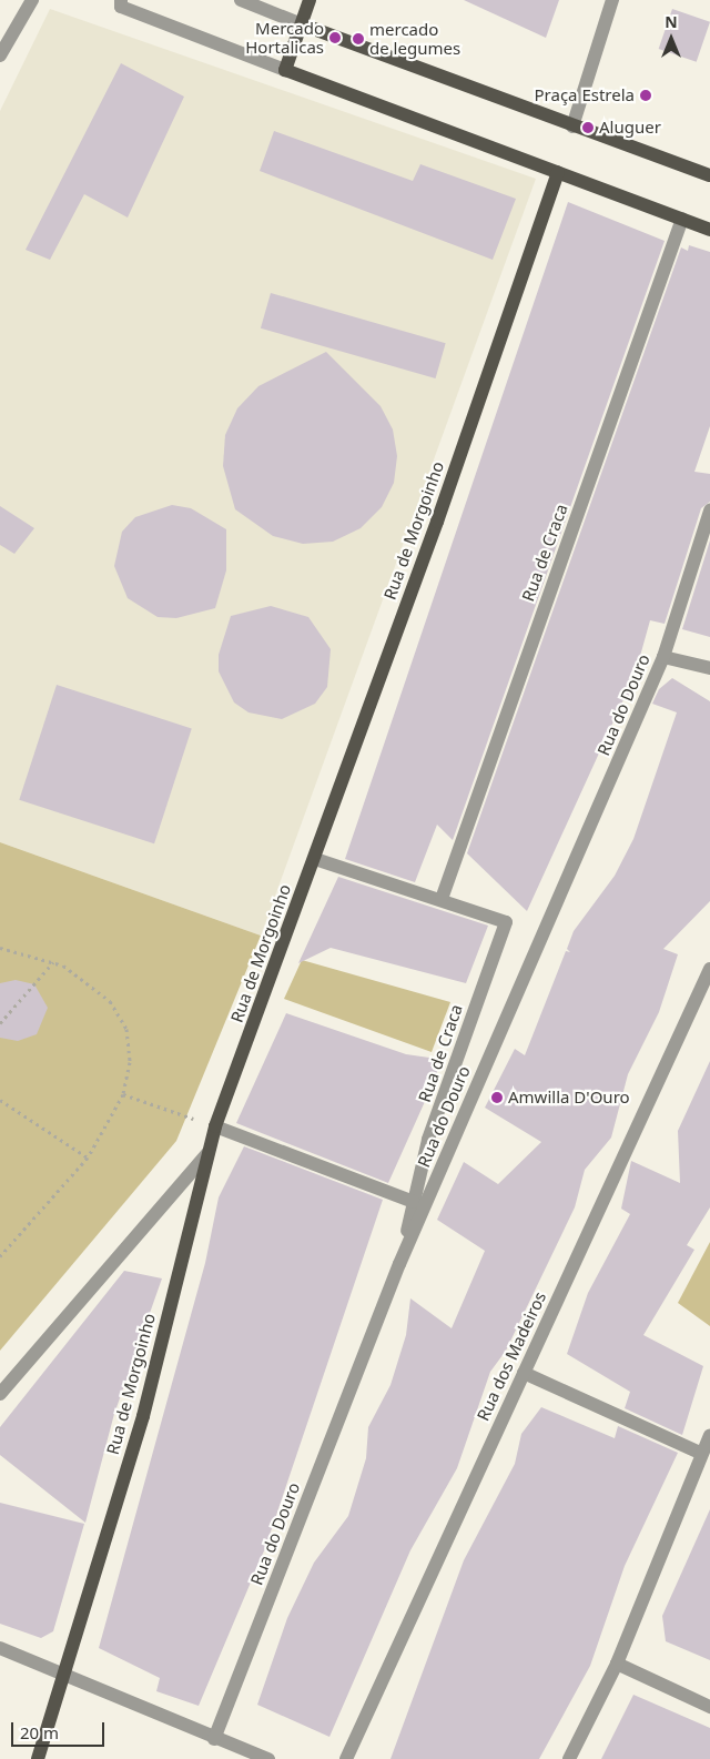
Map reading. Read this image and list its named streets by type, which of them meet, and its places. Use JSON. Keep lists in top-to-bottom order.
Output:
{
  "streets": {
    "main road": ["Rua de Morgoinho"],
    "street": ["Rua de Craca", "Rua do Douro", "Rua dos Madeiros"]
  },
  "crossings": [
    ["Rua de Morgoinho", "Rua de Craca"],
    ["Rua de Craca", "Rua do Douro"]
  ],
  "places": [
    "Mercado Hortalicas",
    "mercado de legumes",
    "Praça Estrela",
    "Aluguer",
    "Amwilla D'Ouro"
  ],
  "scale_bar": "20 m",
  "north": "top"
}
